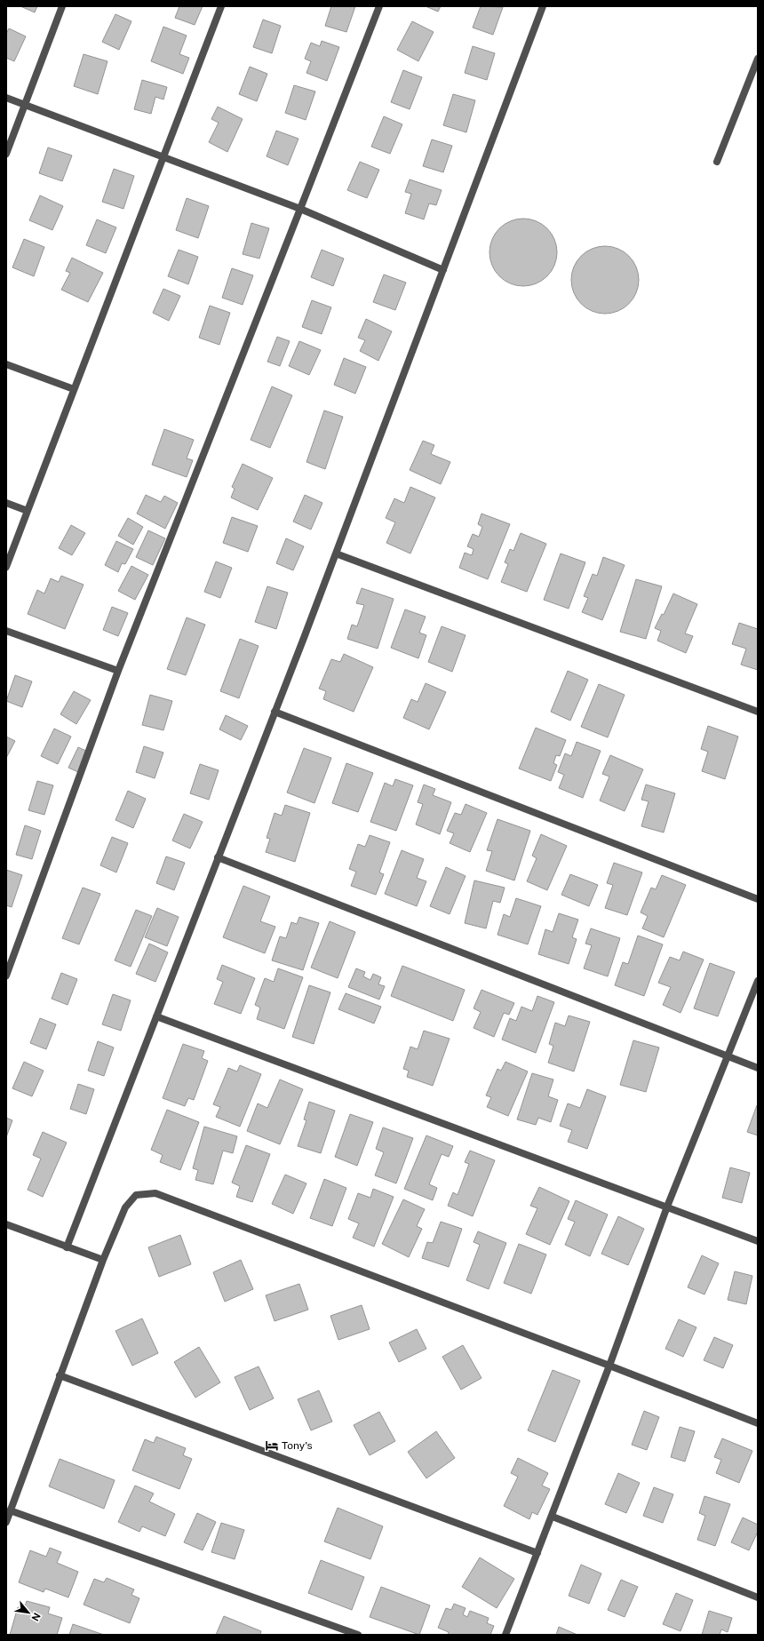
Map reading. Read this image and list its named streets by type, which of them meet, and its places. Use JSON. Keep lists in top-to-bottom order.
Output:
{
  "places": {
    "hotel": ["Tony's"]
  },
  "north": "bottom right"
}
